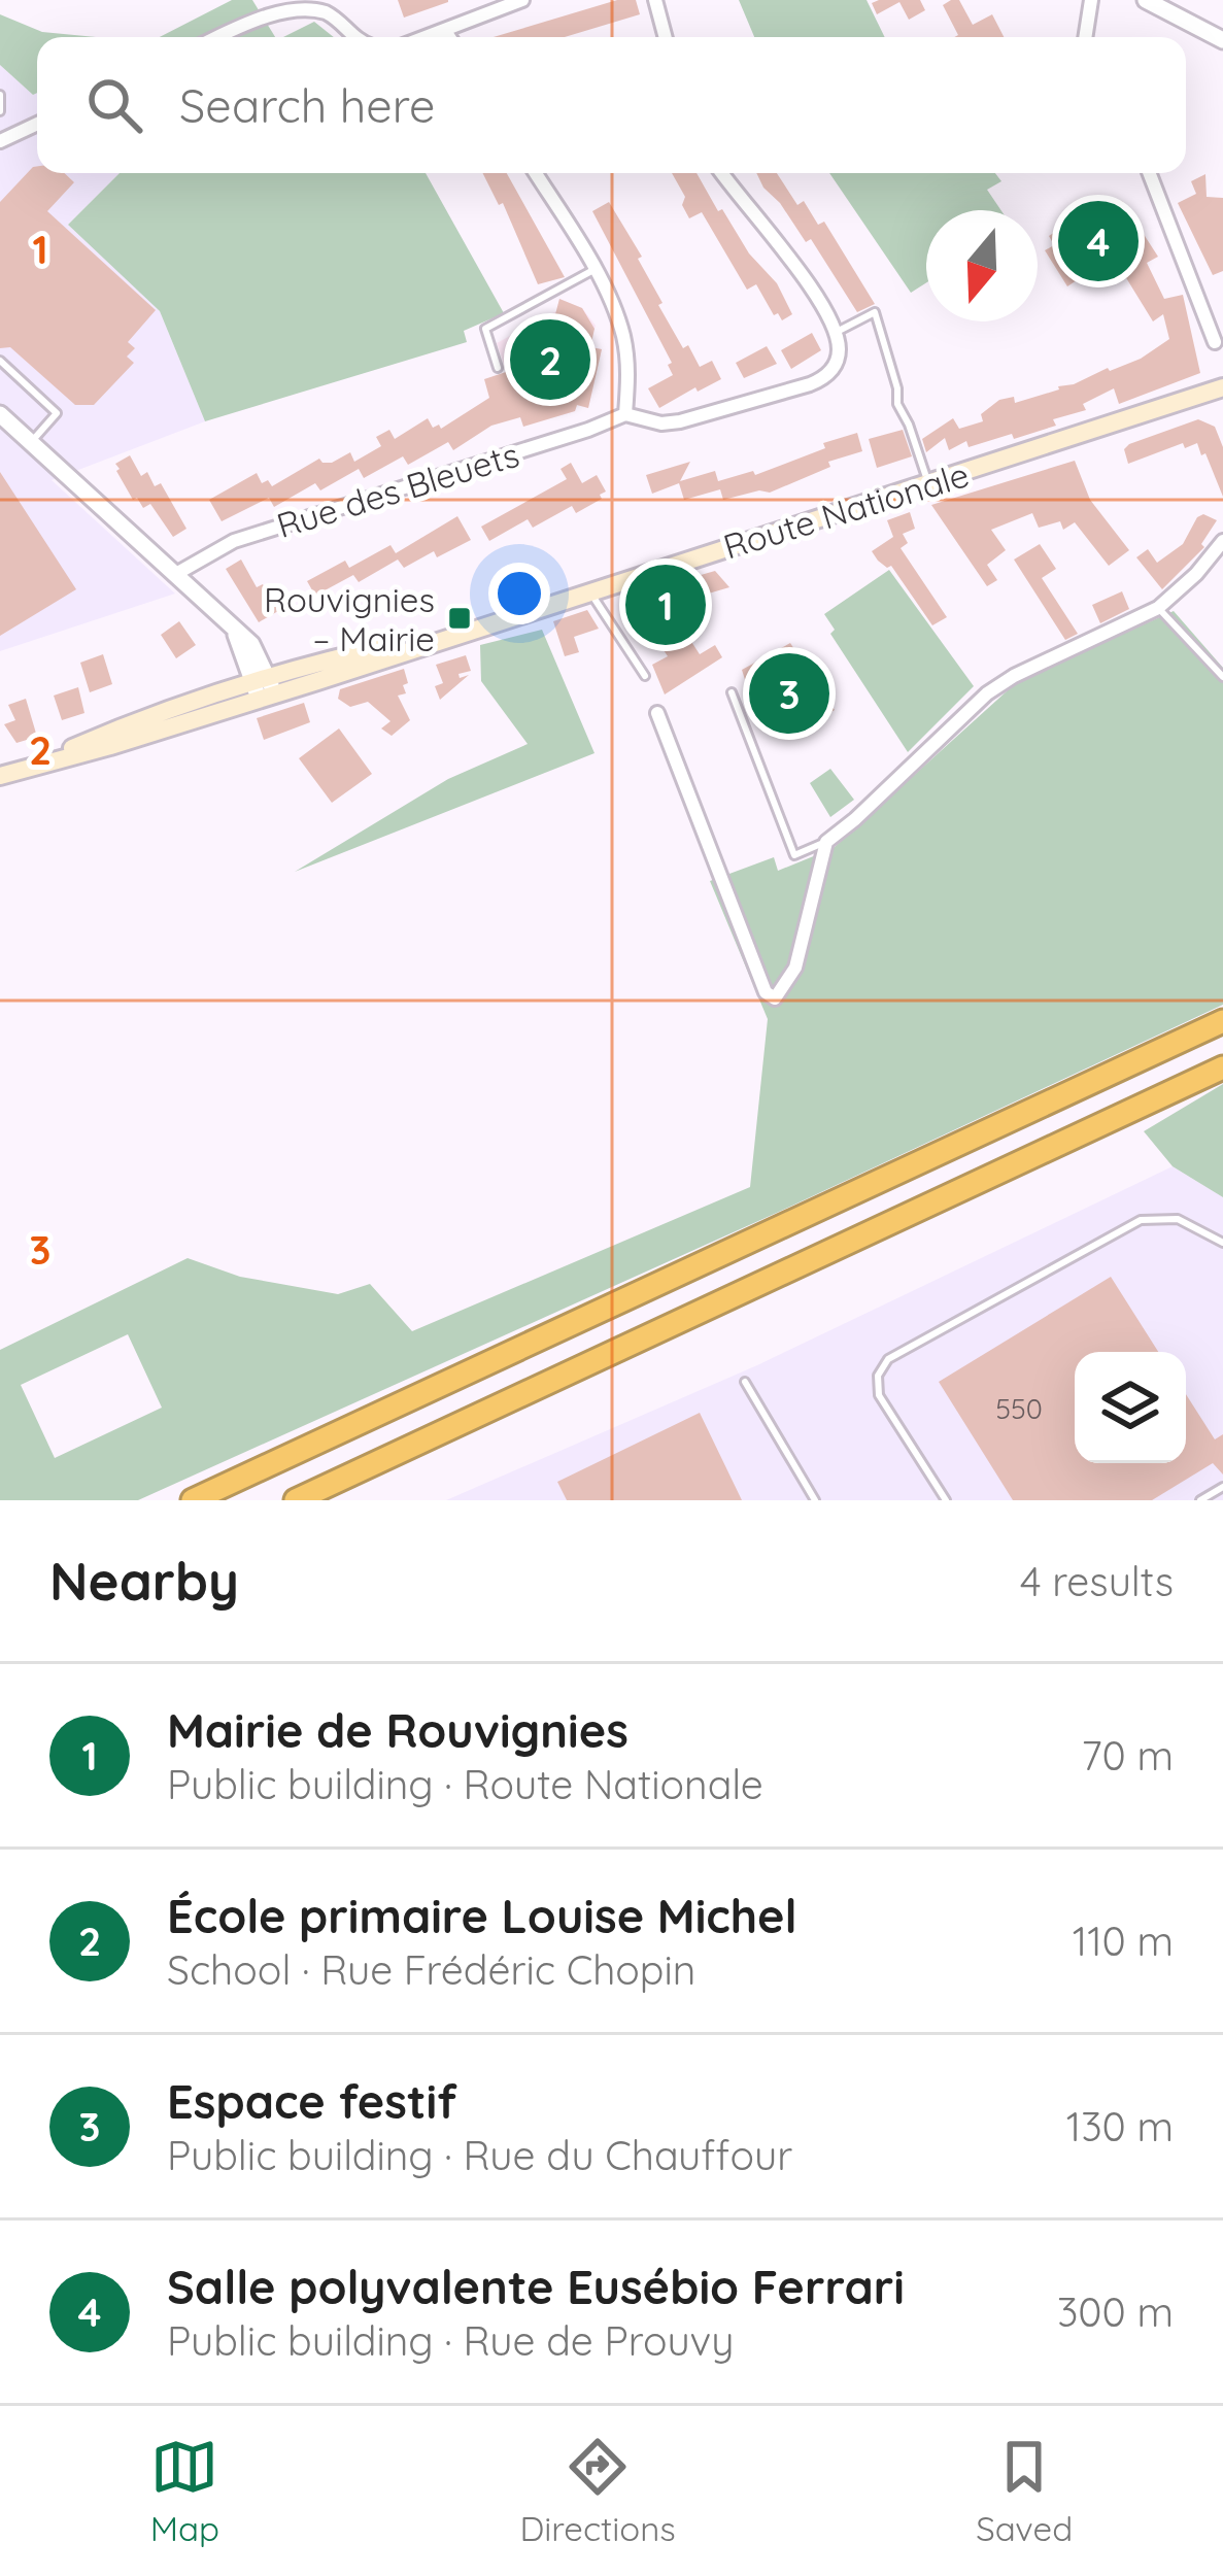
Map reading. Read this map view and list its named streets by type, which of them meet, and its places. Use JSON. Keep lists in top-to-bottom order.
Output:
{
  "streets": {
    "main road": ["Route Nationale"],
    "street": ["Rue des Bleuets"]
  },
  "places": {
    "transit": ["Rouvignies – Mairie"]
  },
  "house_numbers": ["550"],
  "north": "bottom",
  "page": {
    "search": "Search here",
    "pins": [
      "4",
      "2",
      "1",
      "3"
    ],
    "heading": ["Nearby", "4 results"],
    "list": [
      {
        "mark": "1",
        "name": "Mairie de Rouvignies",
        "note": "Public building · Route Nationale",
        "value": "70 m"
      },
      {
        "mark": "2",
        "name": "École primaire Louise Michel",
        "note": "School · Rue Frédéric Chopin",
        "value": "110 m"
      },
      {
        "mark": "3",
        "name": "Espace festif",
        "note": "Public building · Rue du Chauffour",
        "value": "130 m"
      },
      {
        "mark": "4",
        "name": "Salle polyvalente Eusébio Ferrari",
        "note": "Public building · Rue de Prouvy",
        "value": "300 m"
      }
    ],
    "nav": ["Map", "Directions", "Saved"]
  },
  "grid": {
    "rows": ["1", "2", "3"]
  }
}
